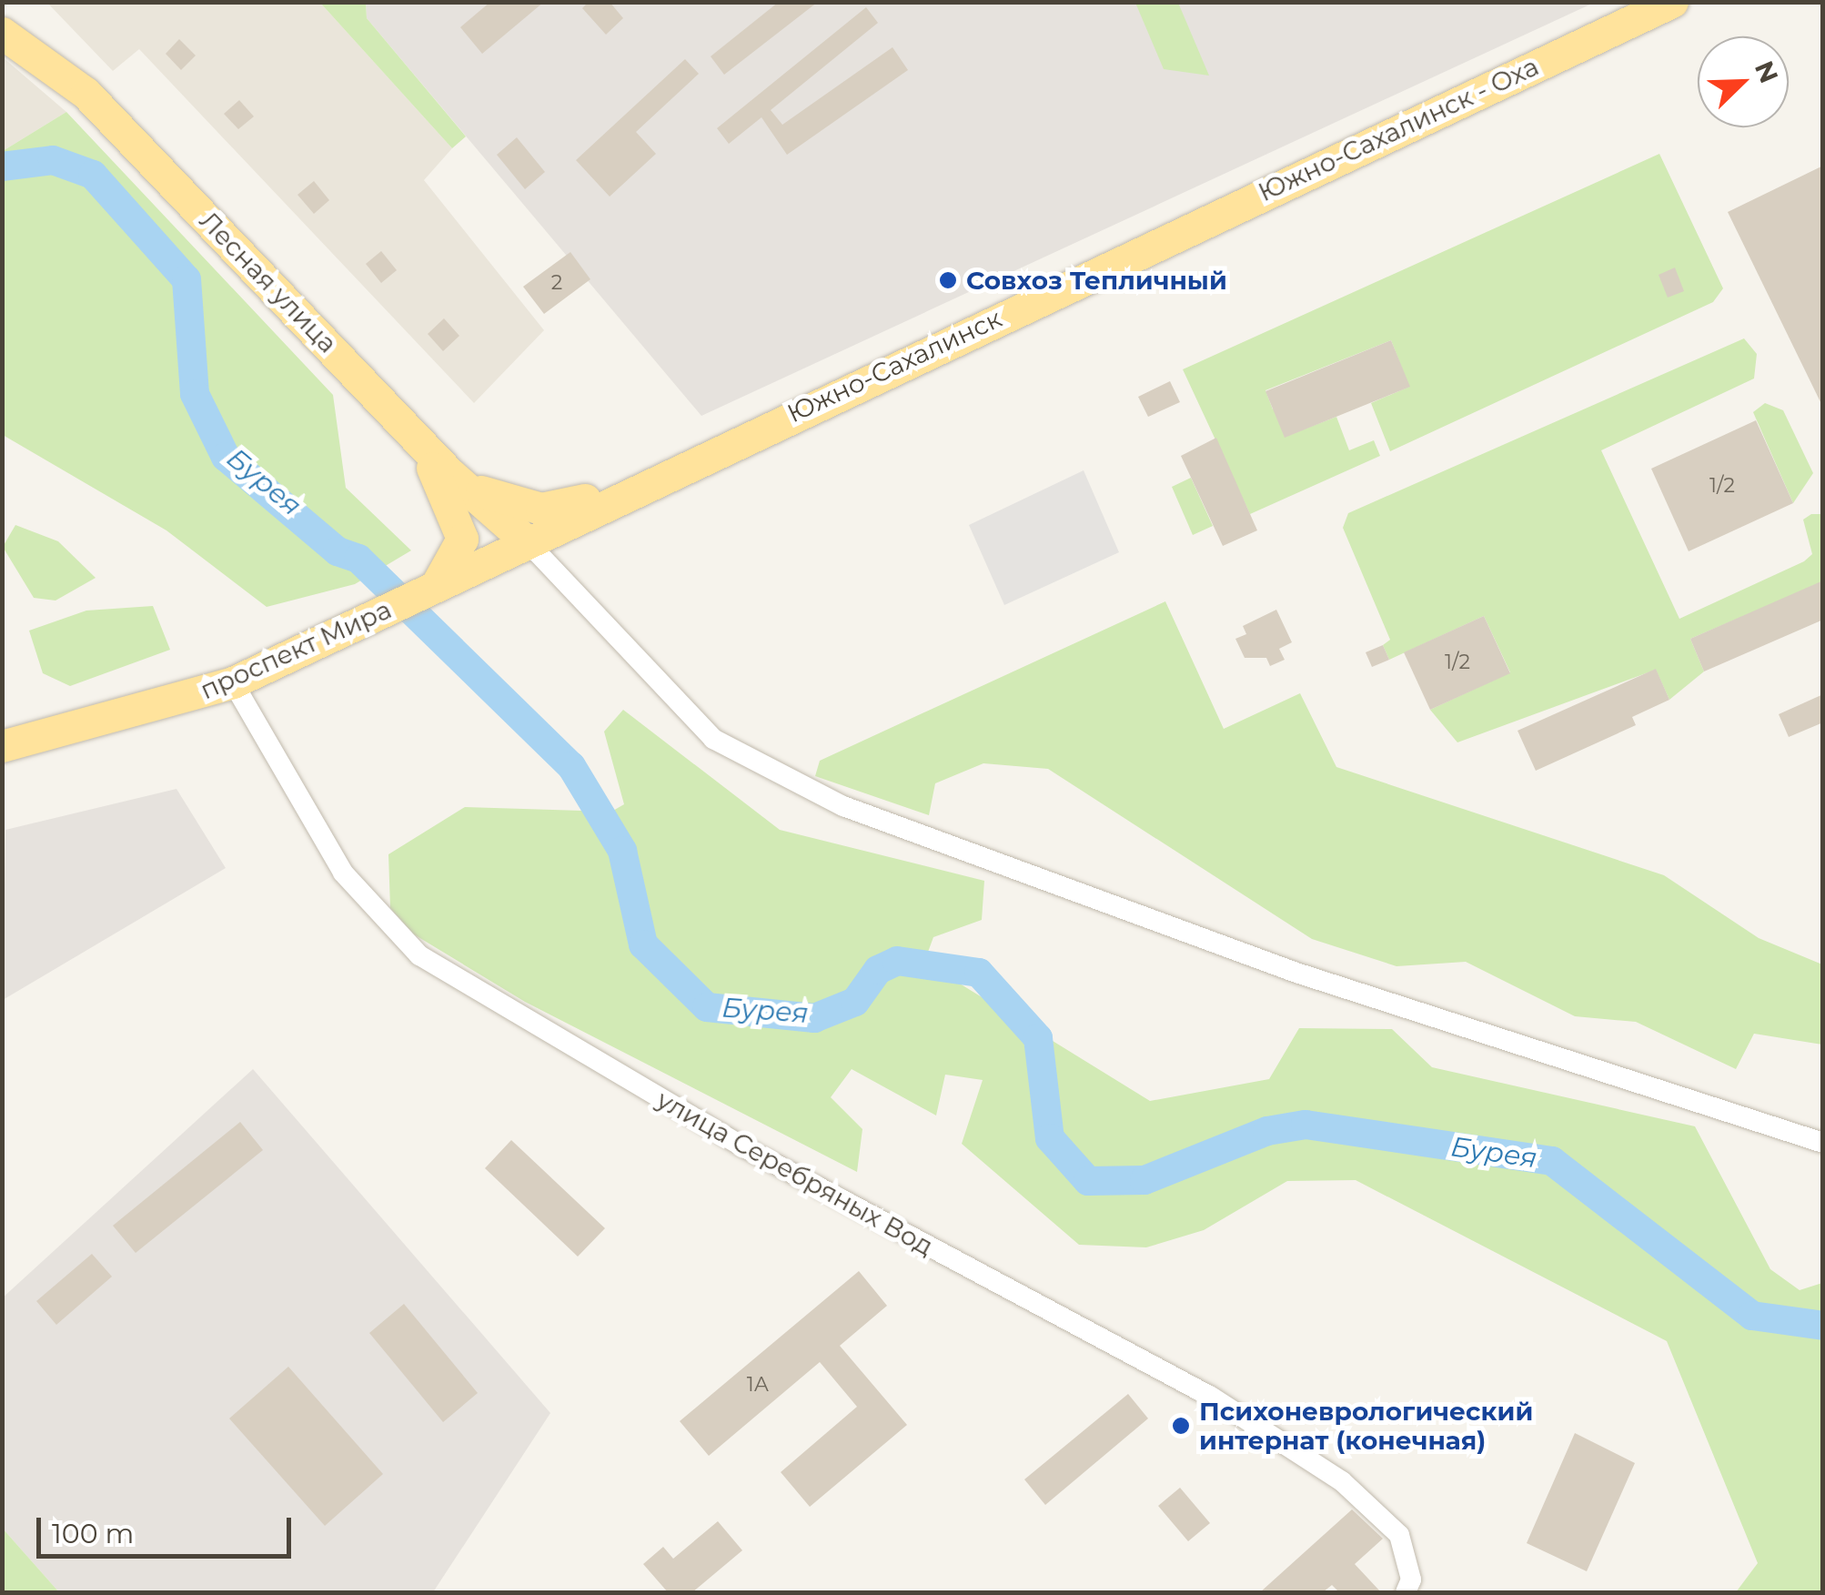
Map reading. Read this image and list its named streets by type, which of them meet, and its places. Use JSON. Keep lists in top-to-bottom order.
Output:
{
  "streets": {
    "main road": [
      "Южно-Сахалинск - Оха",
      "Лесная улица",
      "Южно-Сахалинск",
      "проспект Мира"
    ],
    "street": ["улица Серебряных Вод"]
  },
  "crossings": [
    ["Южно-Сахалинск - Оха", "Южно-Сахалинск"],
    ["Лесная улица", "проспект Мира"],
    ["проспект Мира", "улица Серебряных Вод"]
  ],
  "water": ["Бурея"],
  "places": ["Совхоз Тепличный", "Психоневрологический интернат (конечная)"],
  "house_numbers": [
    "2",
    "1/2",
    "1/2",
    "1А"
  ],
  "scale_bar": "100 m",
  "north": "top right"
}
